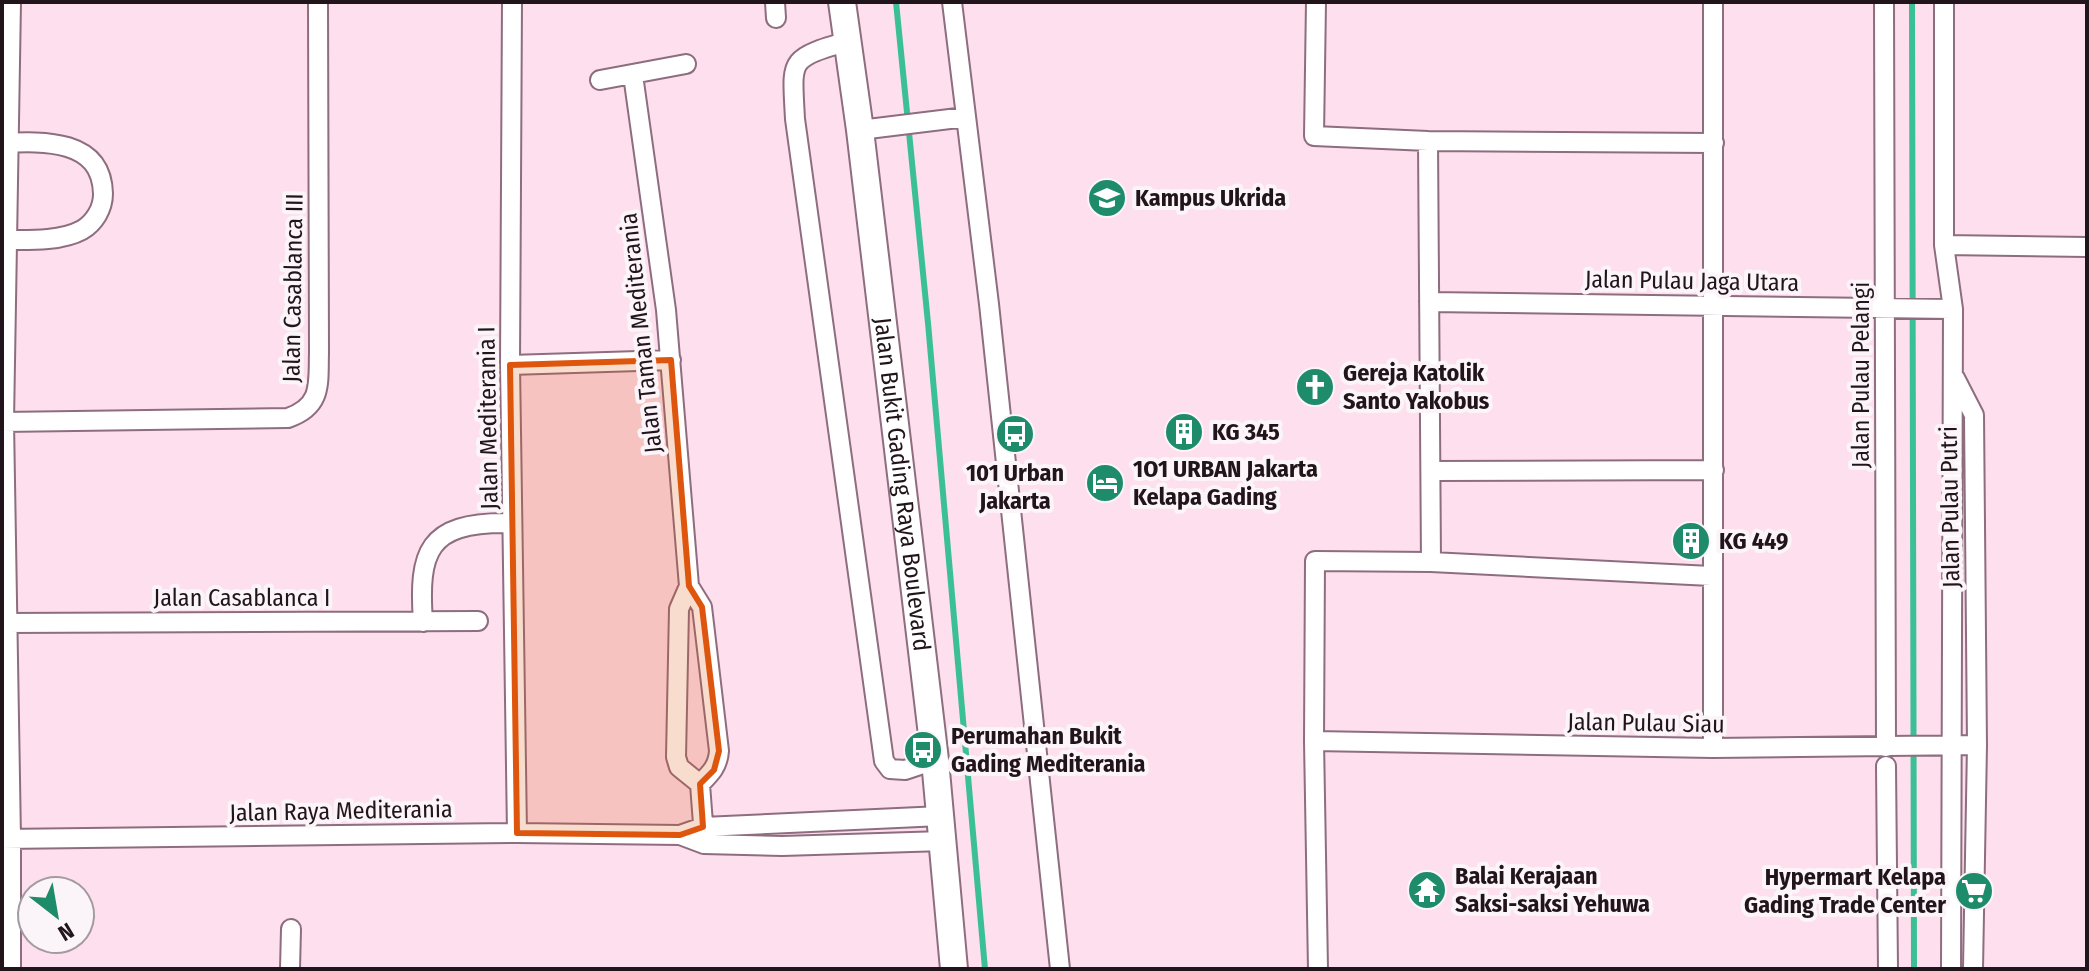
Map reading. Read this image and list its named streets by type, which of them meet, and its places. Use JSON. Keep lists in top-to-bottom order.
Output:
{
  "streets": {
    "street": [
      "Jalan Pulau Jaga Utara",
      "Jalan Casablanca III",
      "Jalan Taman Mediterania",
      "Jalan Pulau Pelangi",
      "Jalan Mediterania I",
      "Jalan Bukit Gading Raya Boulevard",
      "Jalan Pulau Putri",
      "Jalan Casablanca I",
      "Jalan Pulau Siau",
      "Jalan Raya Mediterania"
    ]
  },
  "crossings": [
    ["Jalan Pulau Jaga Utara", "Jalan Pulau Pelangi"],
    ["Jalan Pulau Jaga Utara", "Jalan Pulau Putri"],
    ["Jalan Pulau Pelangi", "Jalan Pulau Siau"],
    ["Jalan Mediterania I", "Jalan Raya Mediterania"],
    ["Jalan Bukit Gading Raya Boulevard", "Jalan Raya Mediterania"],
    ["Jalan Pulau Putri", "Jalan Pulau Siau"]
  ],
  "places": {
    "school or university": ["Kampus Ukrida"],
    "church": ["Gereja Katolik Santo Yakobus"],
    "building": ["KG 345", "KG 449"],
    "bus stop": ["101 Urban Jakarta", "Perumahan Bukit Gading Mediterania"],
    "hotel": ["1O1 URBAN Jakarta Kelapa Gading"],
    "temple": ["Balai Kerajaan Saksi-saksi Yehuwa"],
    "supermarket": ["Hypermart Kelapa Gading Trade Center"]
  },
  "north": "bottom right"
}
